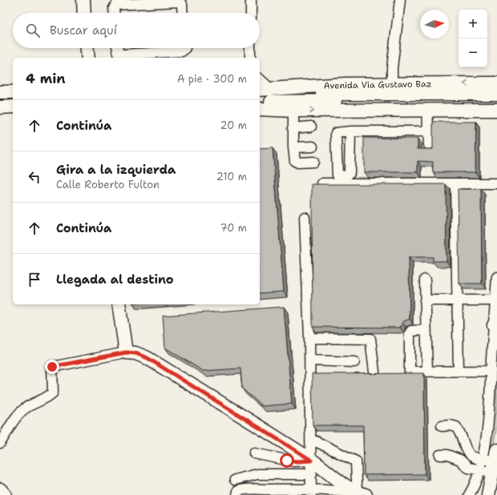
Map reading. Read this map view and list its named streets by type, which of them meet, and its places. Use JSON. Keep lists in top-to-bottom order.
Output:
{
  "streets": {
    "main road": ["Avenida Via Gustavo Baz"]
  },
  "north": "right",
  "page": {
    "map_buttons": ["+", "−"],
    "search": "Buscar aquí",
    "heading": ["4 min", "A pie · 300 m"],
    "list": [
      ["Continúa", "20 m"],
      ["Gira a la izquierda", "Calle Roberto Fulton", "210 m"],
      ["Continúa", "70 m"],
      "Llegada al destino"
    ]
  }
}
